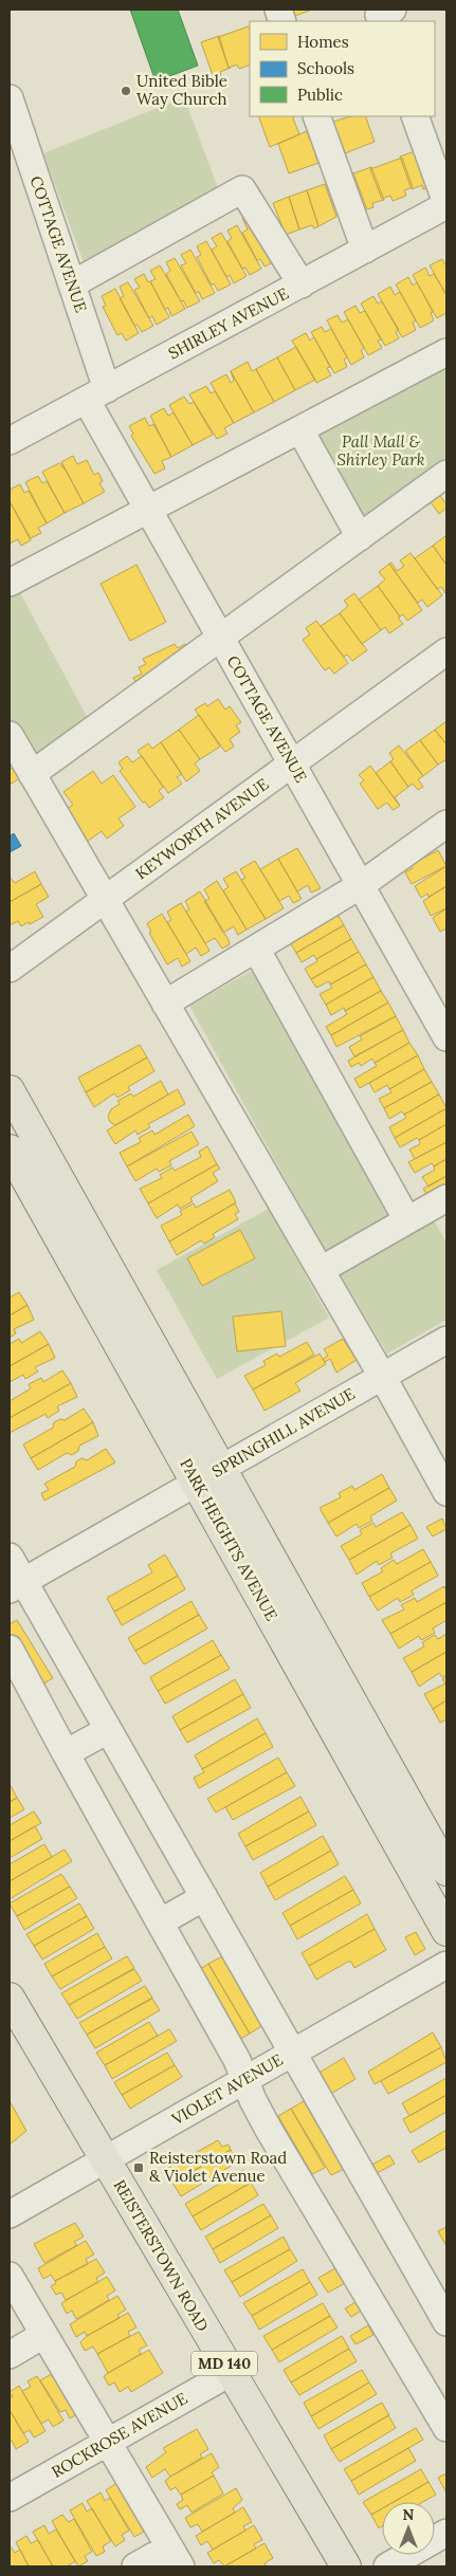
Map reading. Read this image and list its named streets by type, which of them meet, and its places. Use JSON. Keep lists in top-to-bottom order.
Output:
{
  "streets": {
    "main road": ["PARK HEIGHTS AVENUE", "REISTERSTOWN ROAD", "MD 140"],
    "street": [
      "COTTAGE AVENUE",
      "SHIRLEY AVENUE",
      "KEYWORTH AVENUE",
      "SPRINGHILL AVENUE",
      "VIOLET AVENUE",
      "ROCKROSE AVENUE"
    ]
  },
  "crossings": [
    ["COTTAGE AVENUE", "SHIRLEY AVENUE"],
    ["COTTAGE AVENUE", "KEYWORTH AVENUE"],
    ["SPRINGHILL AVENUE", "PARK HEIGHTS AVENUE"],
    ["VIOLET AVENUE", "REISTERSTOWN ROAD"],
    ["REISTERSTOWN ROAD", "ROCKROSE AVENUE"]
  ],
  "parks": ["Pall Mall & Shirley Park"],
  "places": {
    "other": ["United Bible Way Church"],
    "transit": ["Reisterstown Road & Violet Avenue"]
  },
  "legend": ["Homes", "Schools", "Public"],
  "north": "top"
}
